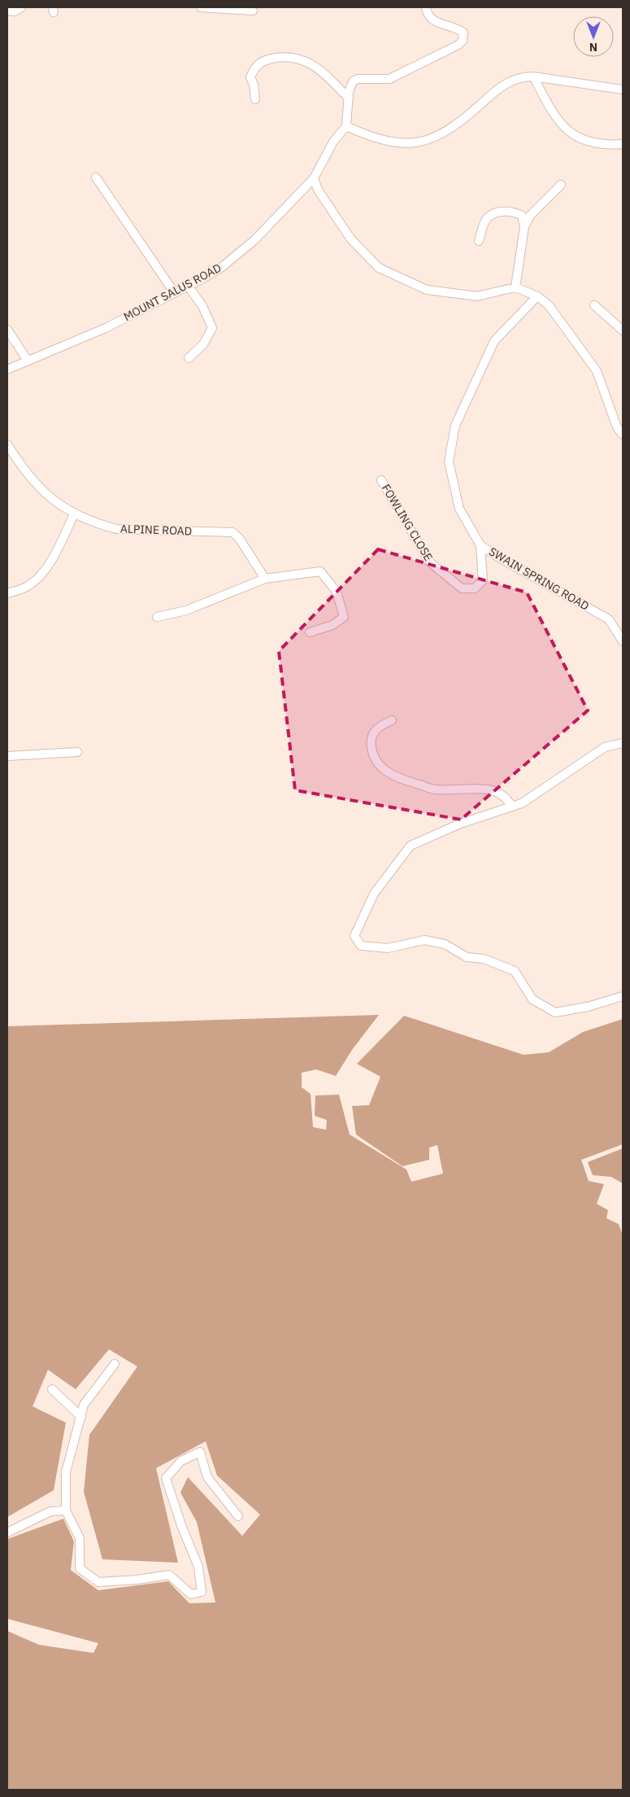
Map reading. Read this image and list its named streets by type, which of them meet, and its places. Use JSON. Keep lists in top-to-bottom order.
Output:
{
  "streets": {
    "street": [
      "MOUNT SALUS ROAD",
      "FOWLING CLOSE",
      "ALPINE ROAD",
      "SWAIN SPRING ROAD"
    ]
  },
  "crossings": [
    ["FOWLING CLOSE", "SWAIN SPRING ROAD"]
  ],
  "north": "bottom"
}
